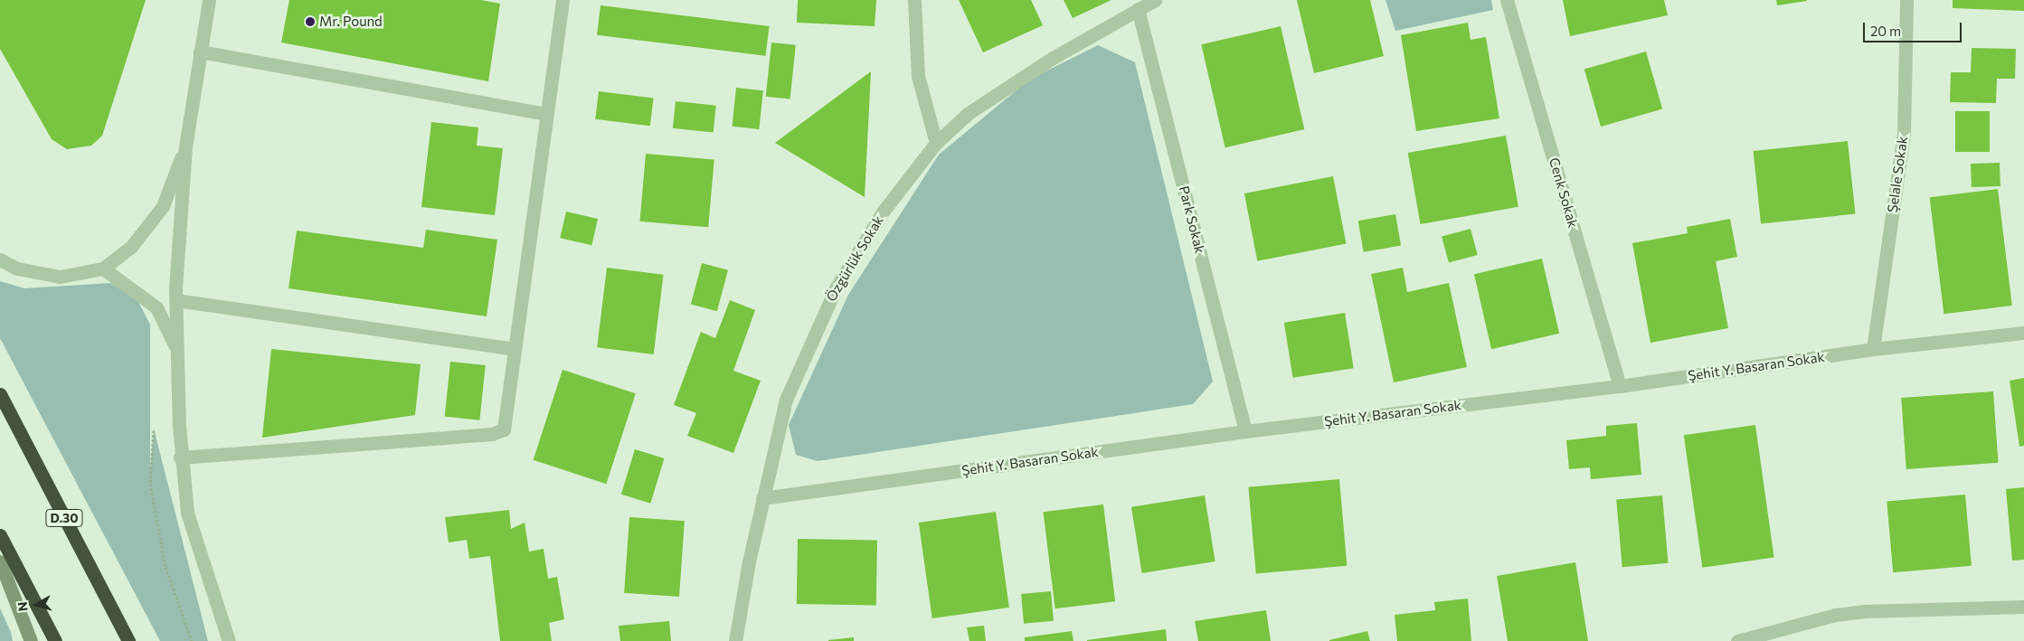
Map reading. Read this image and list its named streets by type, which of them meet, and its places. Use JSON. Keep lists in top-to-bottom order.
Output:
{
  "streets": {
    "highway": ["D.30"],
    "street": [
      "Şelale Sokak",
      "Cenk Sokak",
      "Park Sokak",
      "Özgürlük Sokak",
      "Şehit Y. Basaran Sokak"
    ]
  },
  "crossings": [
    ["Şelale Sokak", "Şehit Y. Basaran Sokak"],
    ["Cenk Sokak", "Şehit Y. Basaran Sokak"],
    ["Park Sokak", "Özgürlük Sokak"],
    ["Park Sokak", "Şehit Y. Basaran Sokak"],
    ["Özgürlük Sokak", "Şehit Y. Basaran Sokak"]
  ],
  "places": ["Mr. Pound"],
  "scale_bar": "20 m",
  "north": "left"
}
